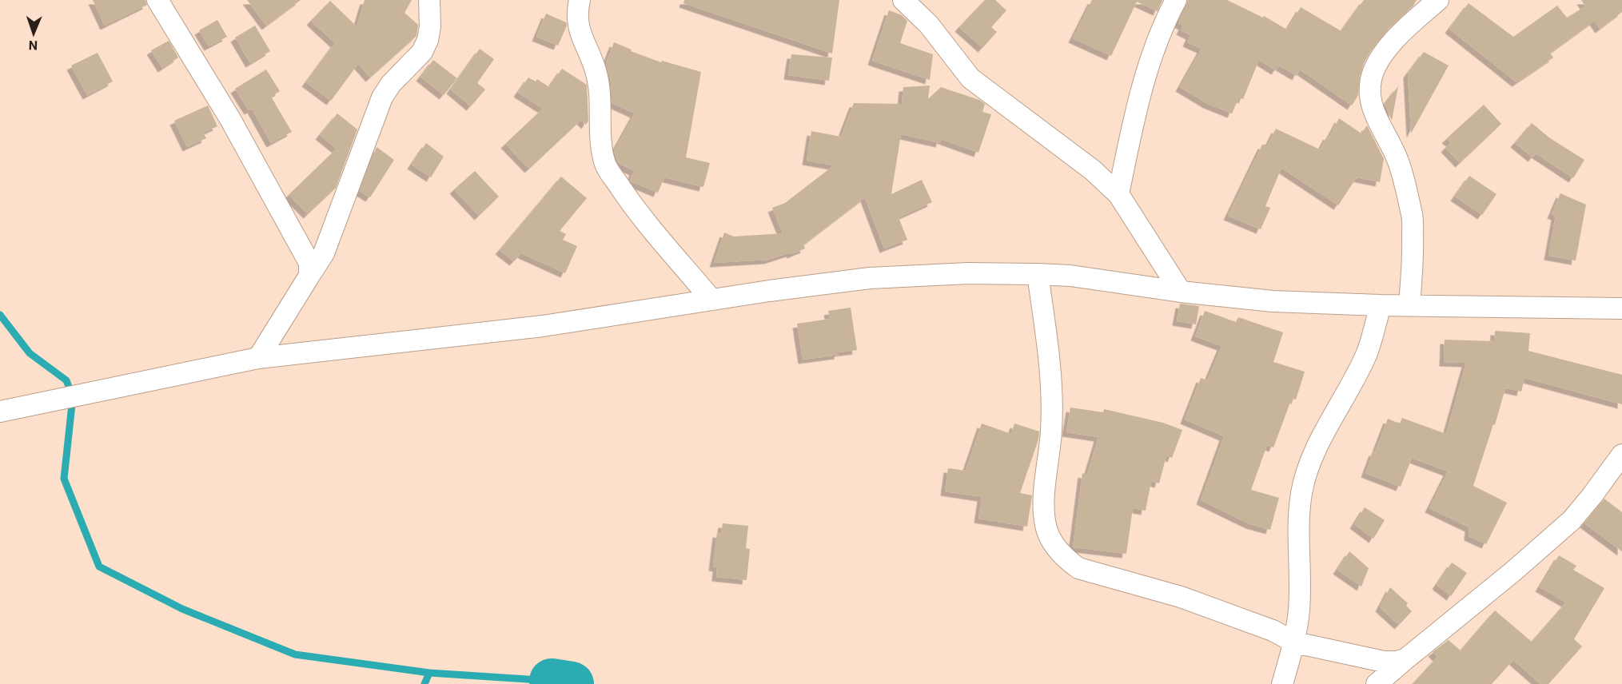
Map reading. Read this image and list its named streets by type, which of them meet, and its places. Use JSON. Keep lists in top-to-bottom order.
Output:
{
  "north": "bottom"
}
